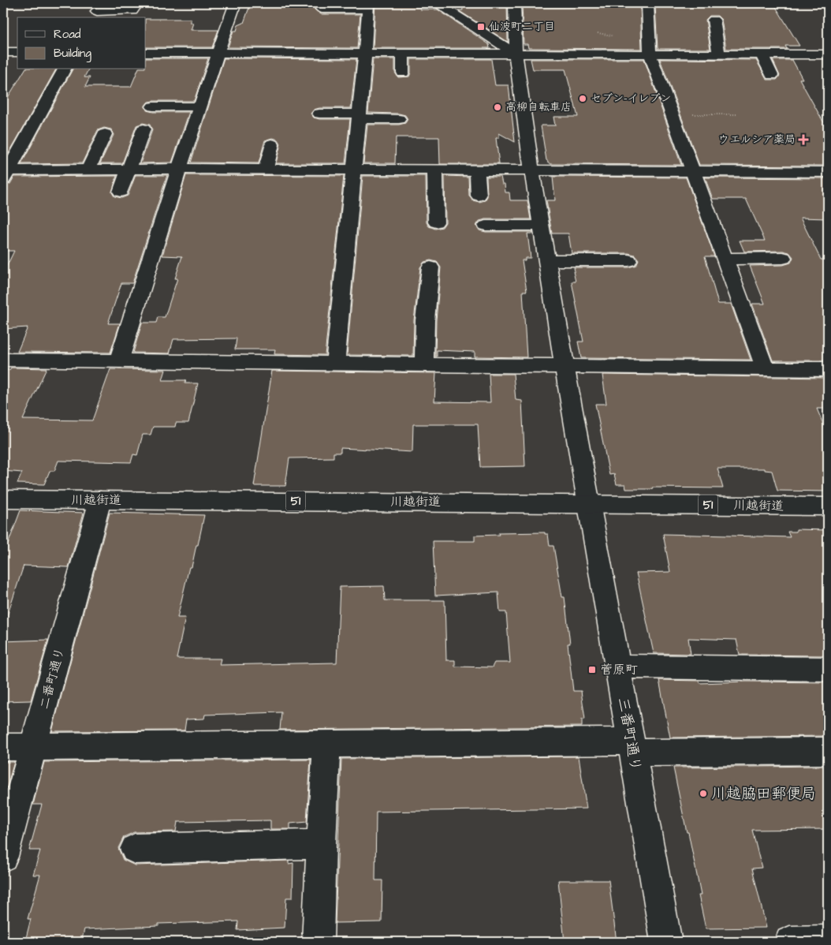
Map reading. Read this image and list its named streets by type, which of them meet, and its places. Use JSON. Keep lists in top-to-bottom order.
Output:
{
  "streets": {
    "street": [
      "川越街道",
      "51",
      "二番町通り",
      "三番町通り"
    ]
  },
  "crossings": [
    ["川越街道", "二番町通り"],
    ["川越街道", "三番町通り"]
  ],
  "places": {
    "transit": ["仙波町二丁目", "菅原町"],
    "other": ["セブン-イレブン", "高柳自転車店", "川越脇田郵便局"],
    "health": ["ウエルシア薬局"]
  },
  "legend": ["Road", "Building"]
}
